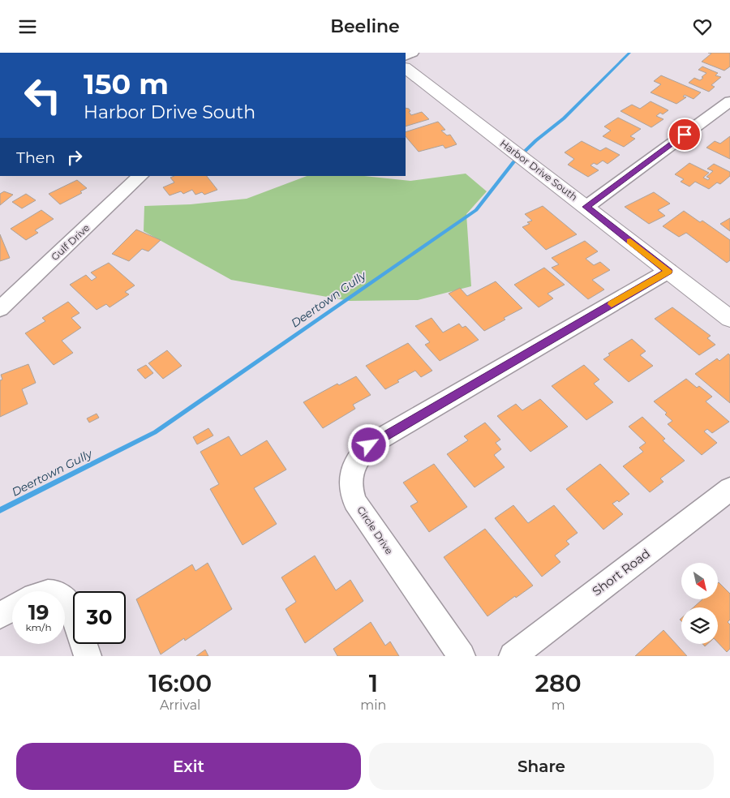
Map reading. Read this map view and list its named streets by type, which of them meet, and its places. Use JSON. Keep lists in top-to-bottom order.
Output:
{
  "streets": {
    "street": [
      "Harbor Drive South",
      "Gulf Drive",
      "Circle Drive",
      "Short Road"
    ]
  },
  "crossings": [
    ["Harbor Drive South", "Circle Drive"]
  ],
  "water": ["Deertown Gully"],
  "north": "bottom right",
  "page": {
    "header": "Beeline",
    "turn": ["150 m", "Harbor Drive South"],
    "then": "Then",
    "speed": "19 km/h",
    "limit": "30",
    "eta": [
      "16:00",
      "Arrival",
      "1",
      "min",
      "280",
      "m"
    ],
    "buttons": ["Exit", "Share"]
  }
}
